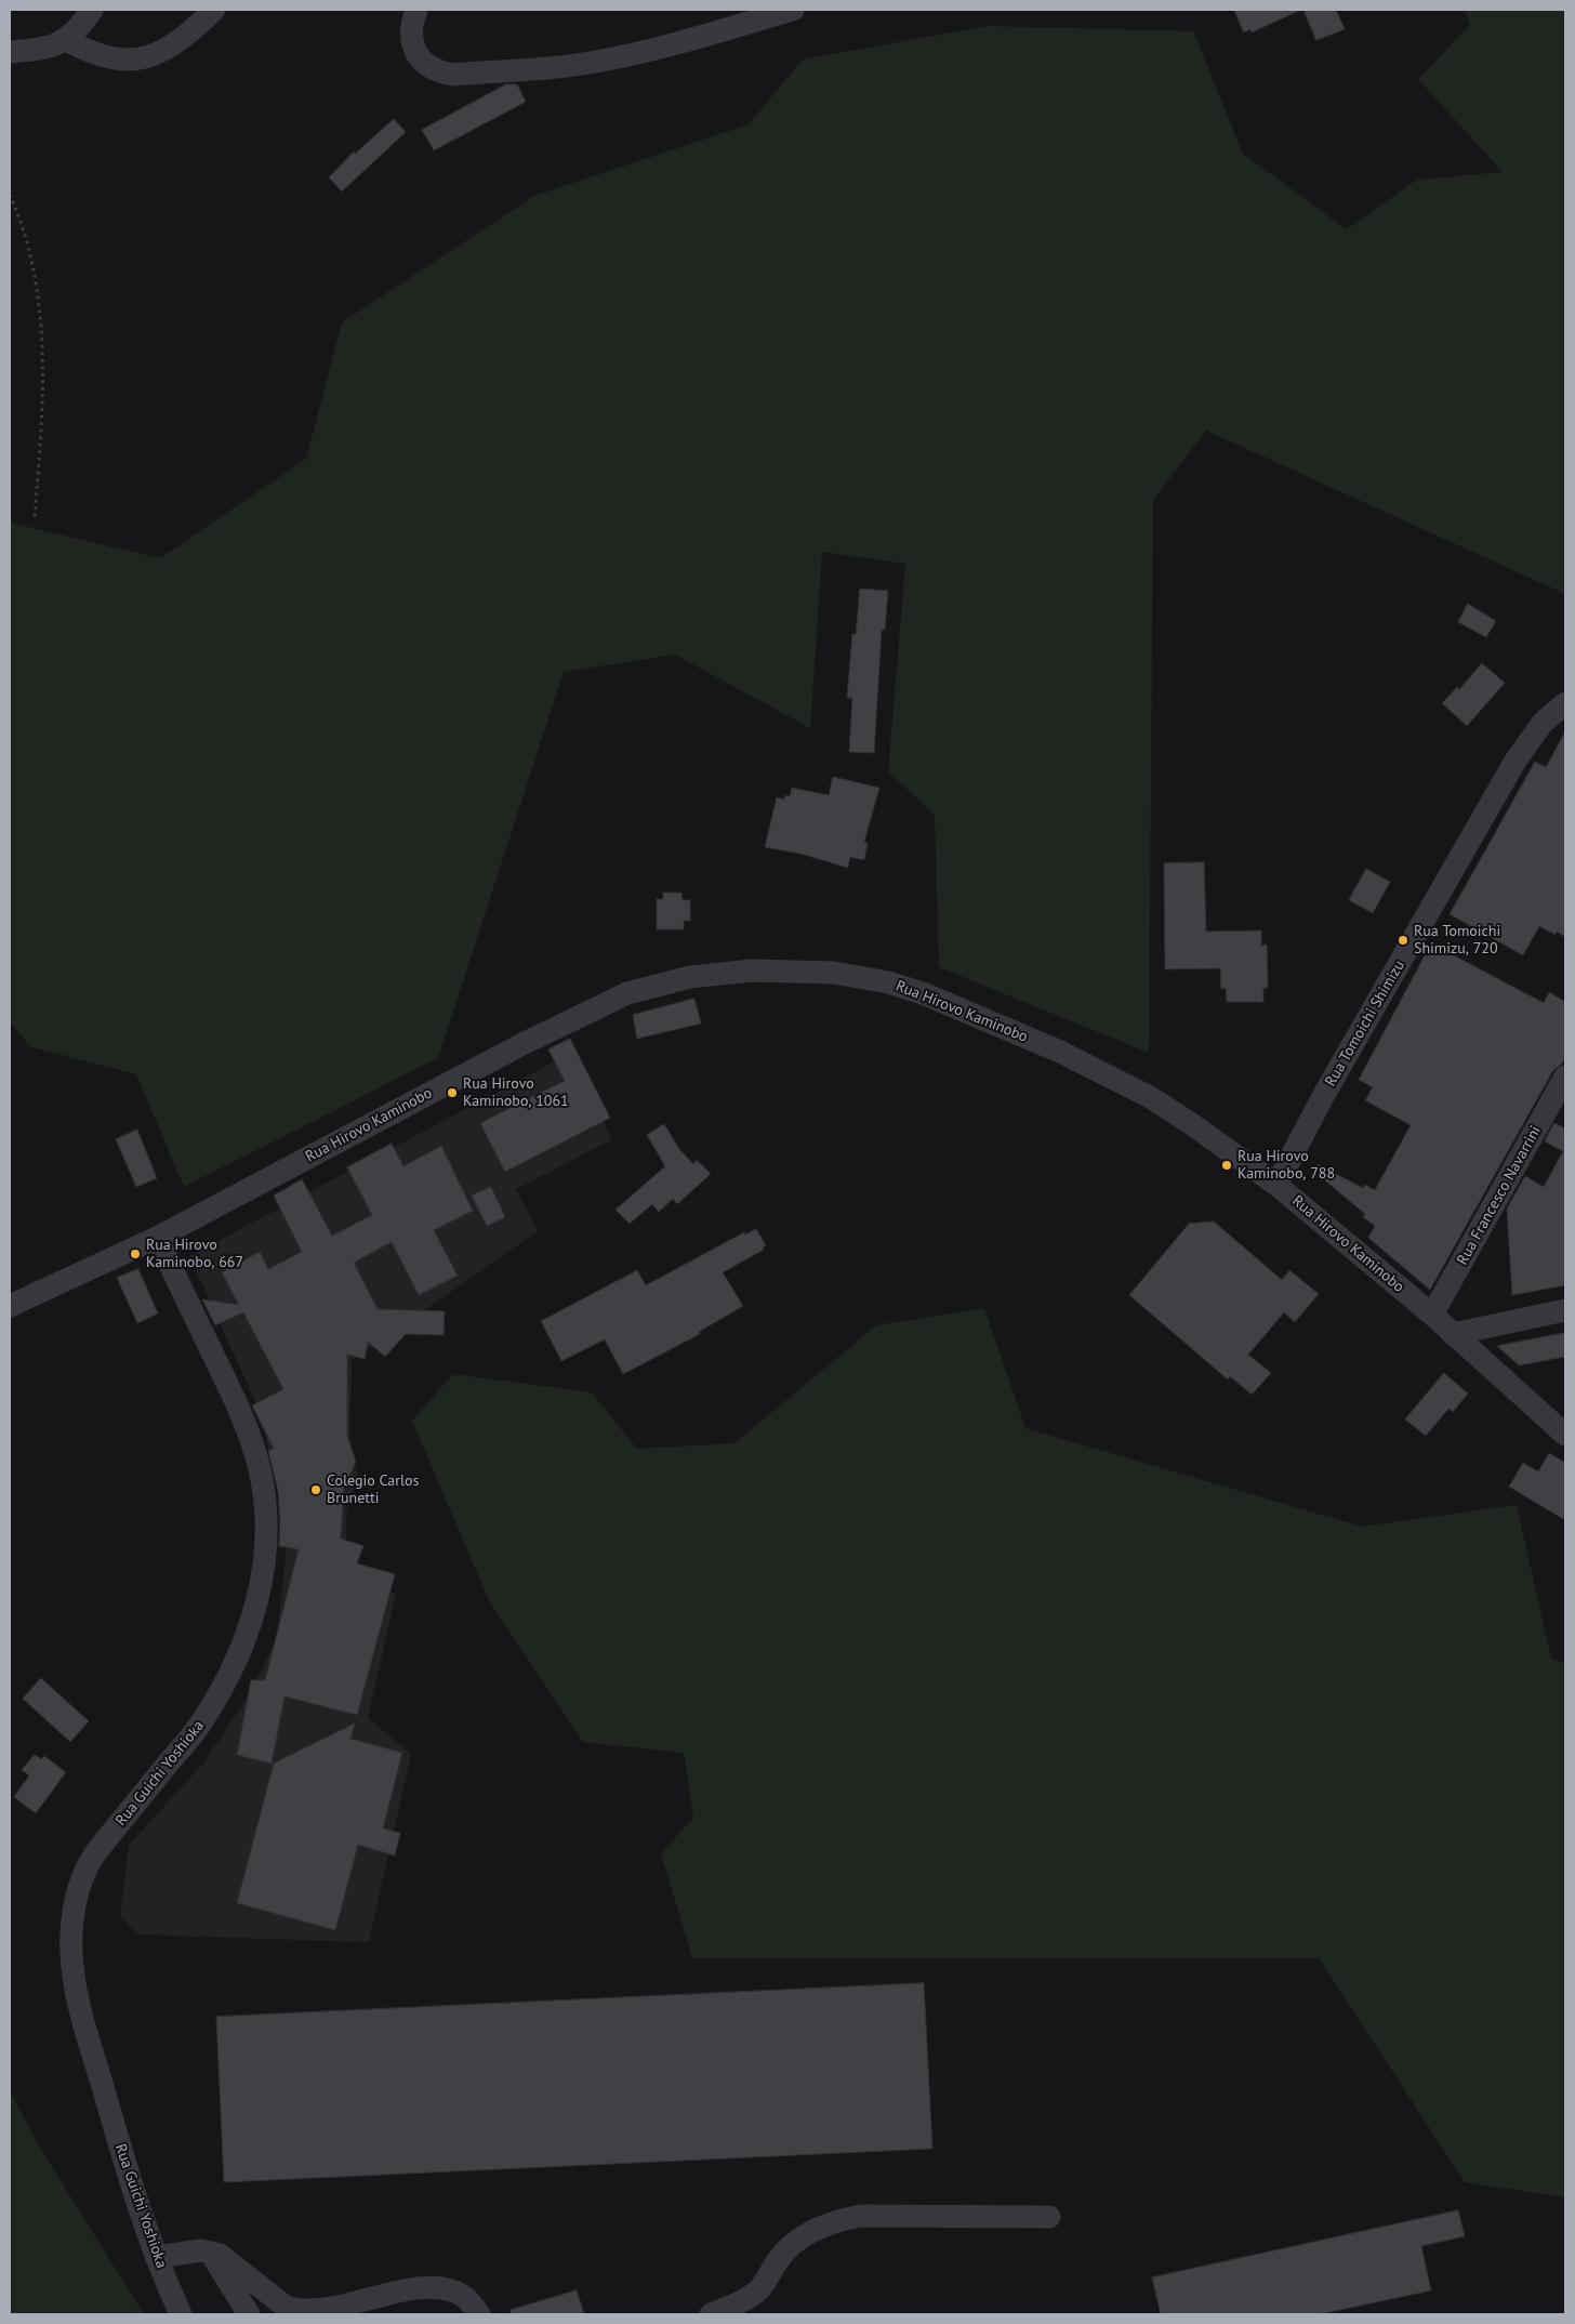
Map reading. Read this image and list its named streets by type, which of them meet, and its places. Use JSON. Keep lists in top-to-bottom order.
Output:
{
  "streets": {
    "street": [
      "Rua Hirovo Kaminobo",
      "Rua Tomoichi Shimizu",
      "Rua Francesco Navarrini",
      "Rua Guichi Yoshioka"
    ]
  },
  "crossings": [
    ["Rua Hirovo Kaminobo", "Rua Tomoichi Shimizu"],
    ["Rua Hirovo Kaminobo", "Rua Francesco Navarrini"],
    ["Rua Hirovo Kaminobo", "Rua Guichi Yoshioka"]
  ],
  "places": [
    "Rua Tomoichi Shimizu, 720",
    "Rua Hirovo Kaminobo, 1061",
    "Rua Hirovo Kaminobo, 788",
    "Rua Hirovo Kaminobo, 667",
    "Colegio Carlos Brunetti"
  ]
}
